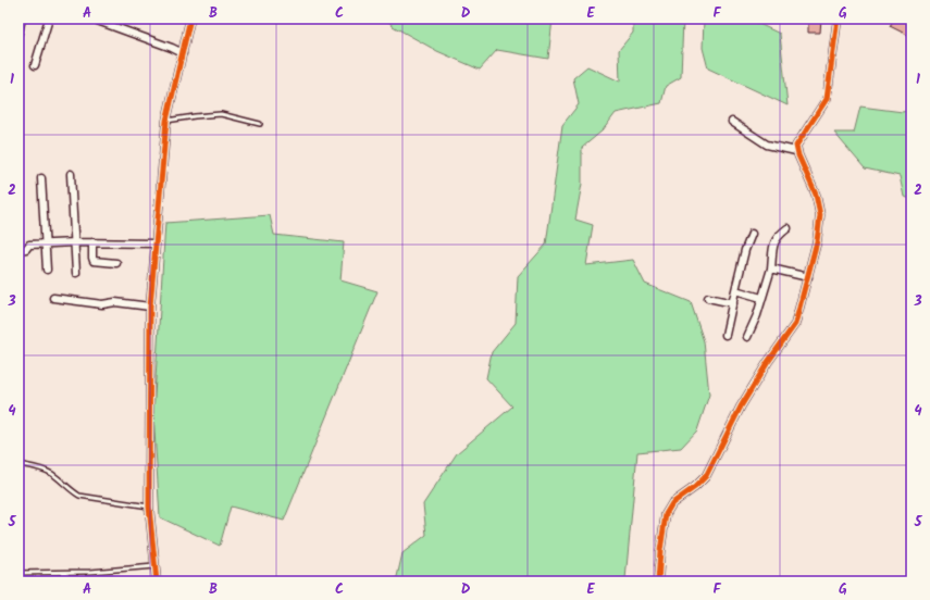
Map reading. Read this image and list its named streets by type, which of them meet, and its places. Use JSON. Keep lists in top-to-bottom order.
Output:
{
  "grid": {
    "columns": [
      "A",
      "B",
      "C",
      "D",
      "E",
      "F",
      "G"
    ],
    "rows": [
      "1",
      "2",
      "3",
      "4",
      "5"
    ]
  }
}
